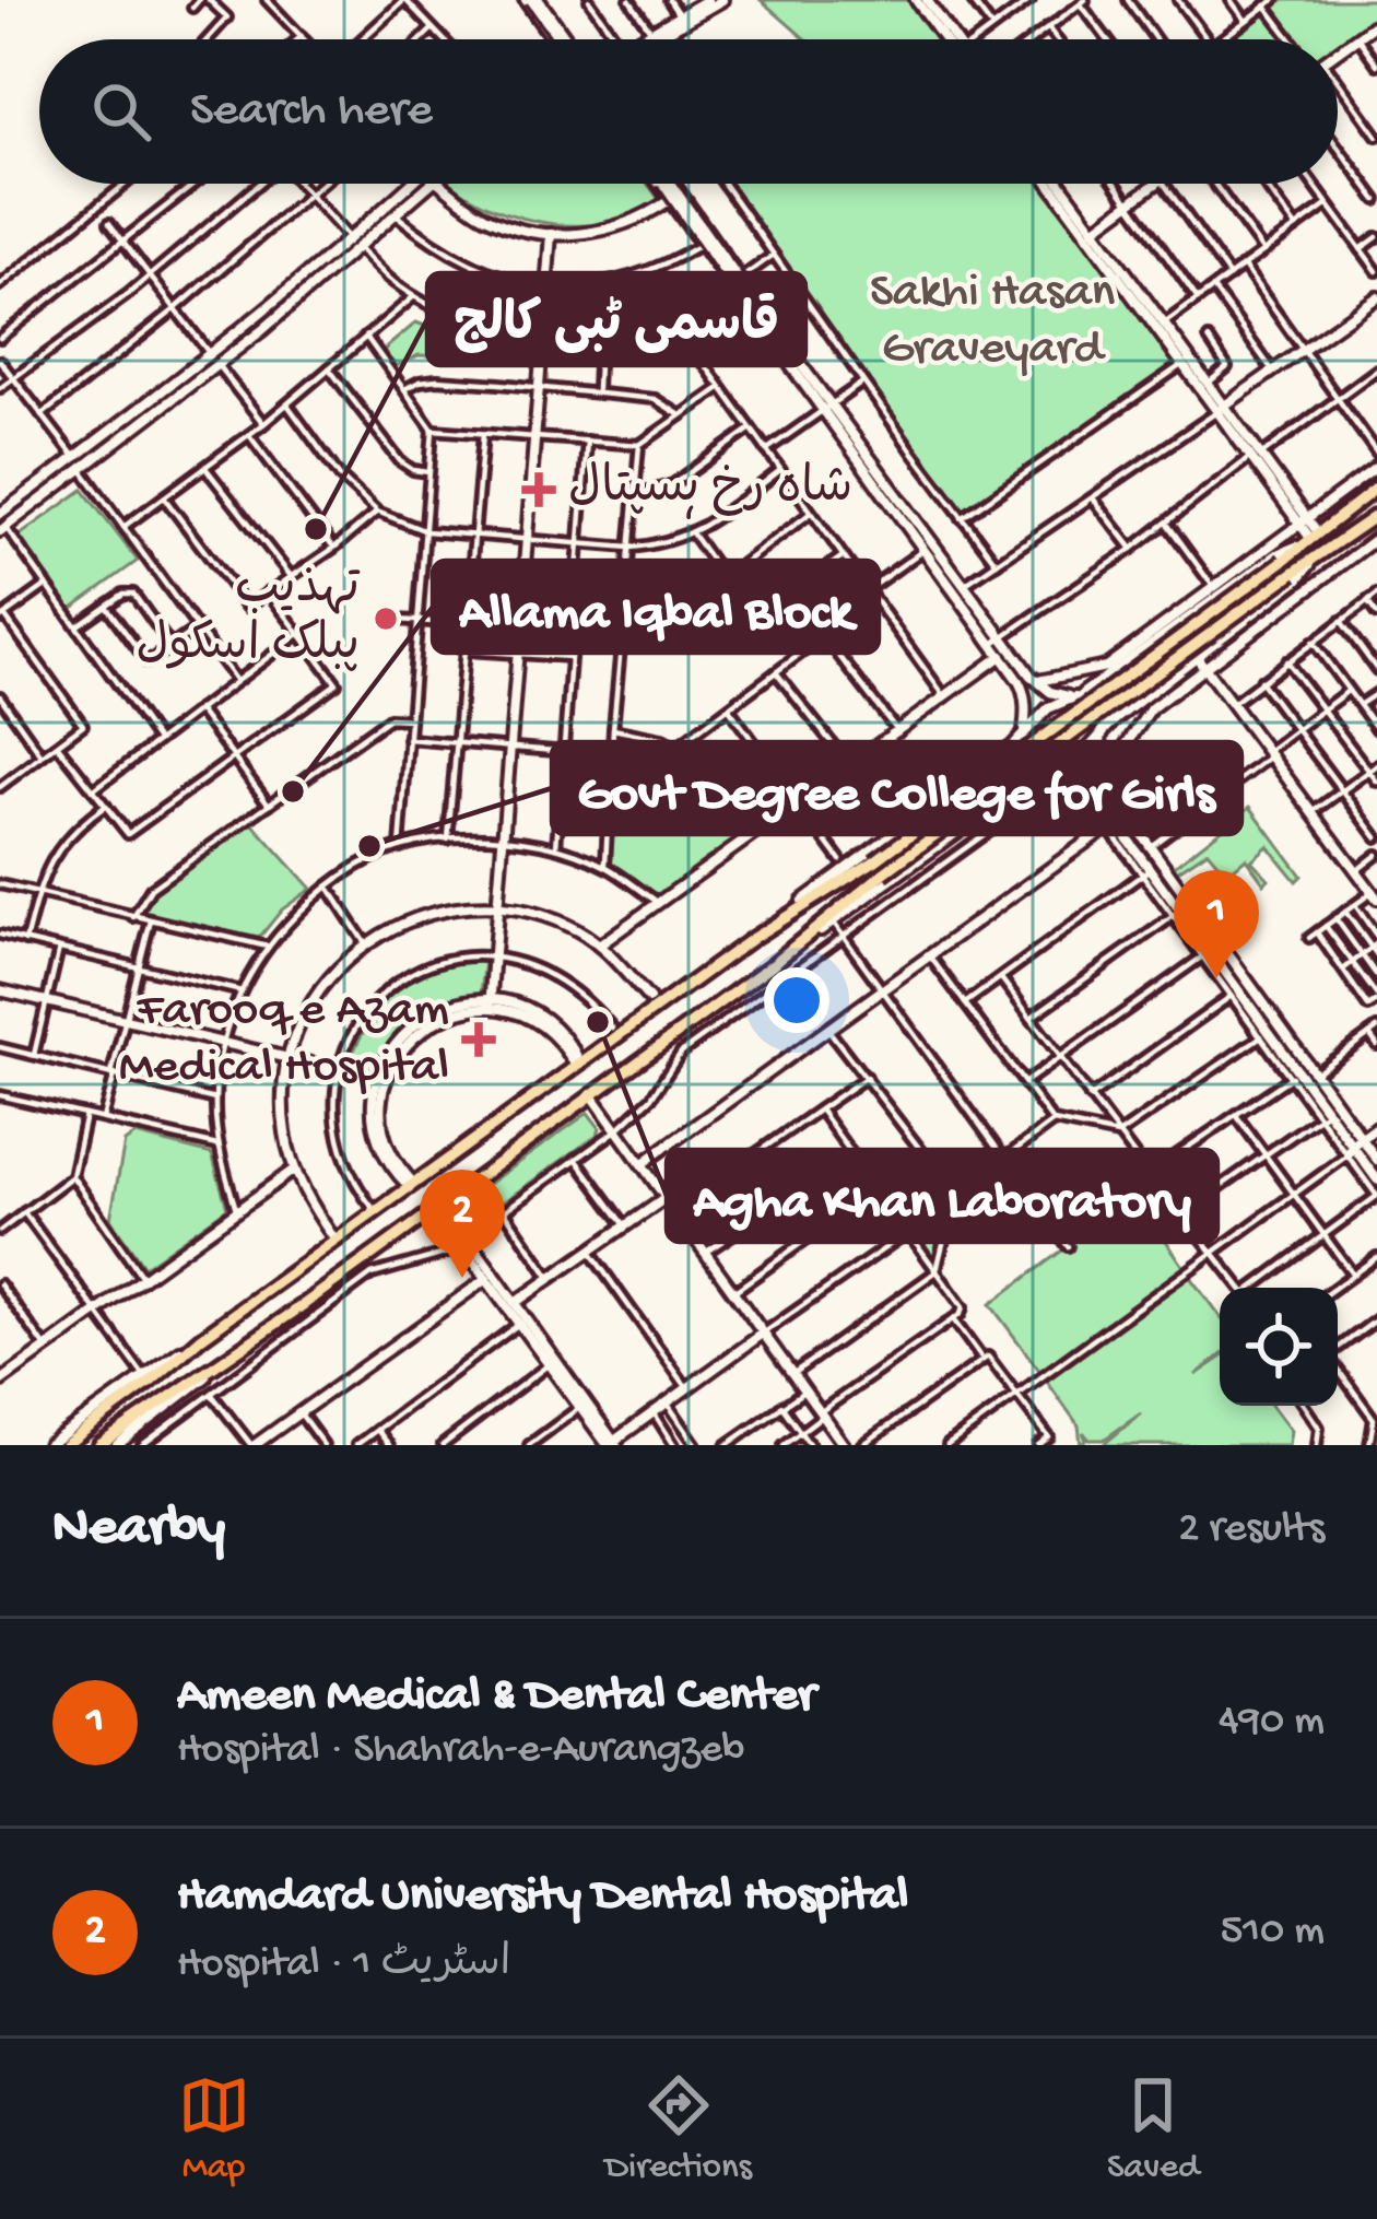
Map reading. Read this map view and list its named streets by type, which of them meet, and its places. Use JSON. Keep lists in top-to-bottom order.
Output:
{
  "parks": ["Sakhi Hasan Graveyard"],
  "places": {
    "health": ["شاہ رخ ہسپتال", "Farooq e Azam Medical Hospital"],
    "other": [
      "قاسمی ٹبی کالج",
      "تہذیب پبلک اسکول",
      "Allama Iqbal Block",
      "Govt Degree College for Girls",
      "Agha Khan Laboratory"
    ]
  },
  "page": {
    "search": "Search here",
    "pins": ["1", "2"],
    "heading": ["Nearby", "2 results"],
    "list": [
      {
        "mark": "1",
        "name": "Ameen Medical & Dental Center",
        "note": "Hospital · Shahrah-e-Aurangzeb",
        "value": "490 m"
      },
      {
        "mark": "2",
        "name": "Hamdard University Dental Hospital",
        "note": "Hospital · اسٹریٹ 1",
        "value": "510 m"
      }
    ],
    "nav": ["Map", "Directions", "Saved"]
  }
}
